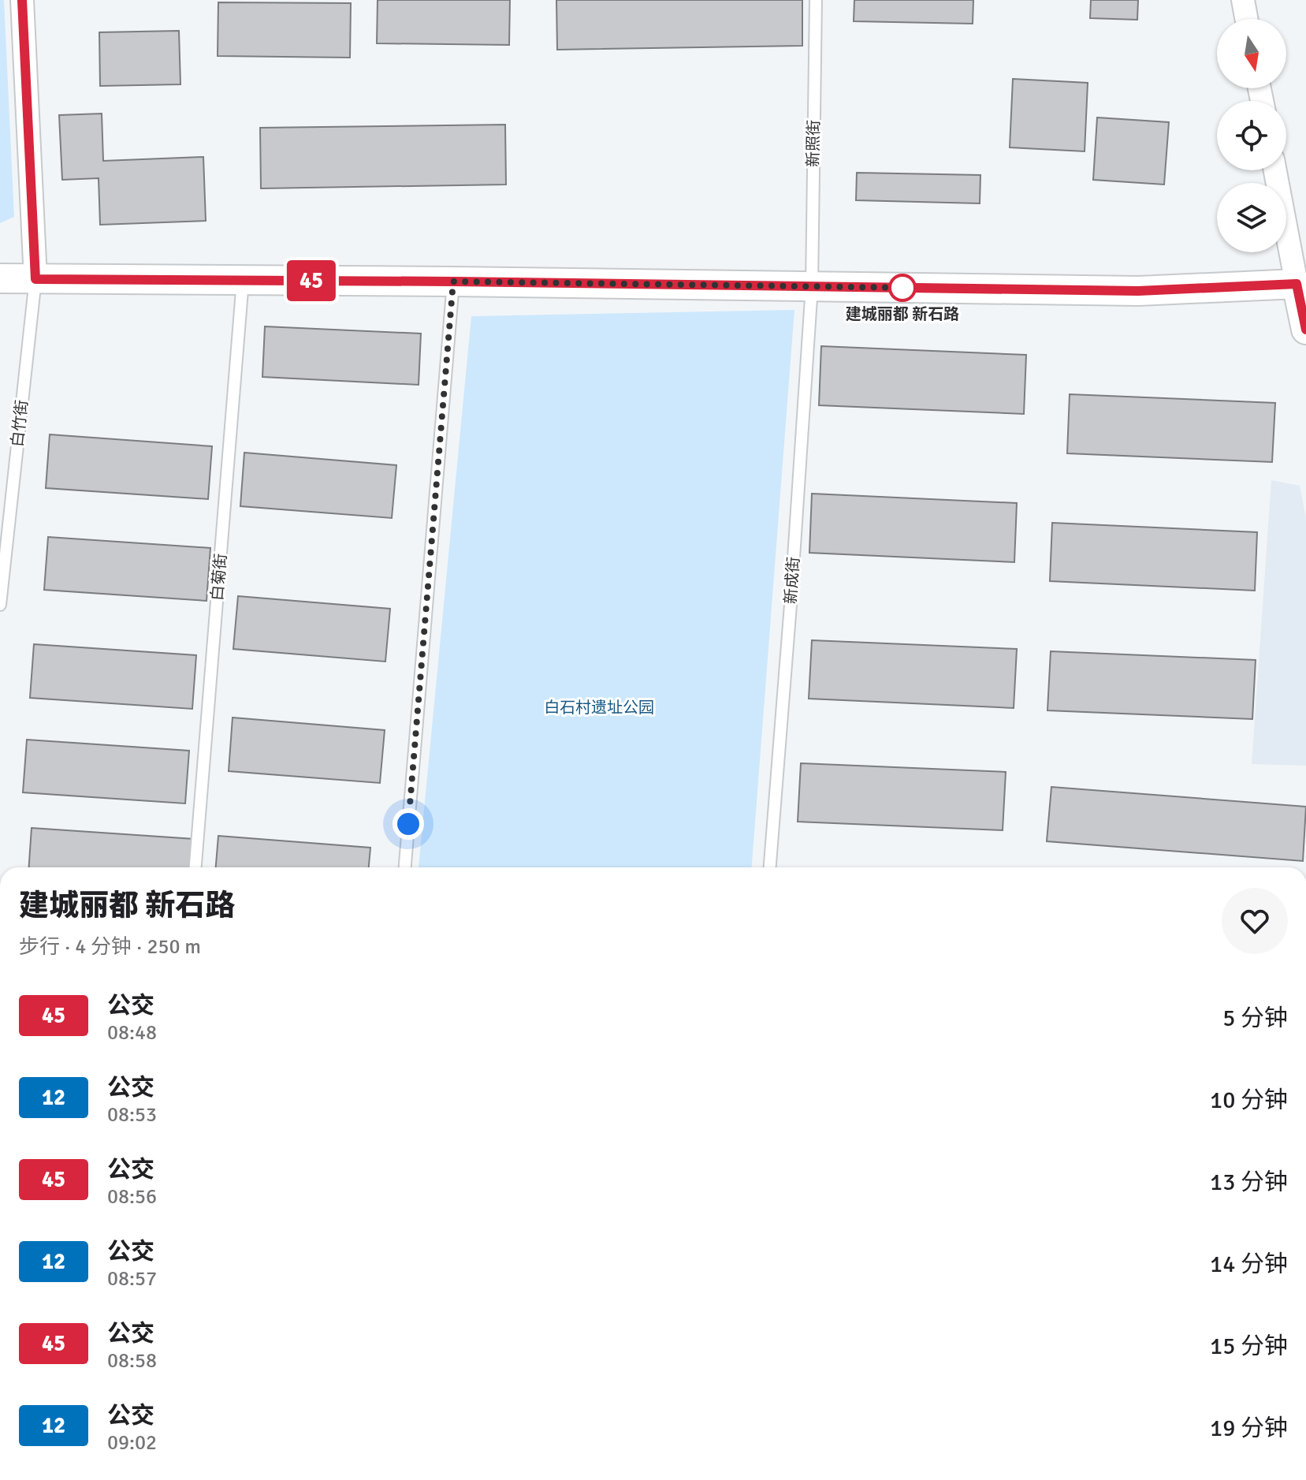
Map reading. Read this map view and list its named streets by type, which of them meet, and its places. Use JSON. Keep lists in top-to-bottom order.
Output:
{
  "streets": {
    "lane": [
      "新照街",
      "白竹街",
      "白菊街",
      "新成街"
    ]
  },
  "crossings": [
    ["新照街", "新成街"]
  ],
  "parks": ["白石村遗址公园"],
  "places": ["建城丽都 新石路"],
  "lines": ["bus line 45"],
  "north": "bottom",
  "page": {
    "on_map": "45",
    "heading": ["建城丽都 新石路", "步行 · 4 分钟 · 250 m"],
    "list": [
      {
        "mark": "45",
        "name": "公交",
        "note": "08:48",
        "value": "5 分钟"
      },
      {
        "mark": "12",
        "name": "公交",
        "note": "08:53",
        "value": "10 分钟"
      },
      {
        "mark": "45",
        "name": "公交",
        "note": "08:56",
        "value": "13 分钟"
      },
      {
        "mark": "12",
        "name": "公交",
        "note": "08:57",
        "value": "14 分钟"
      },
      {
        "mark": "45",
        "name": "公交",
        "note": "08:58",
        "value": "15 分钟"
      },
      {
        "mark": "12",
        "name": "公交",
        "note": "09:02",
        "value": "19 分钟"
      }
    ]
  }
}
